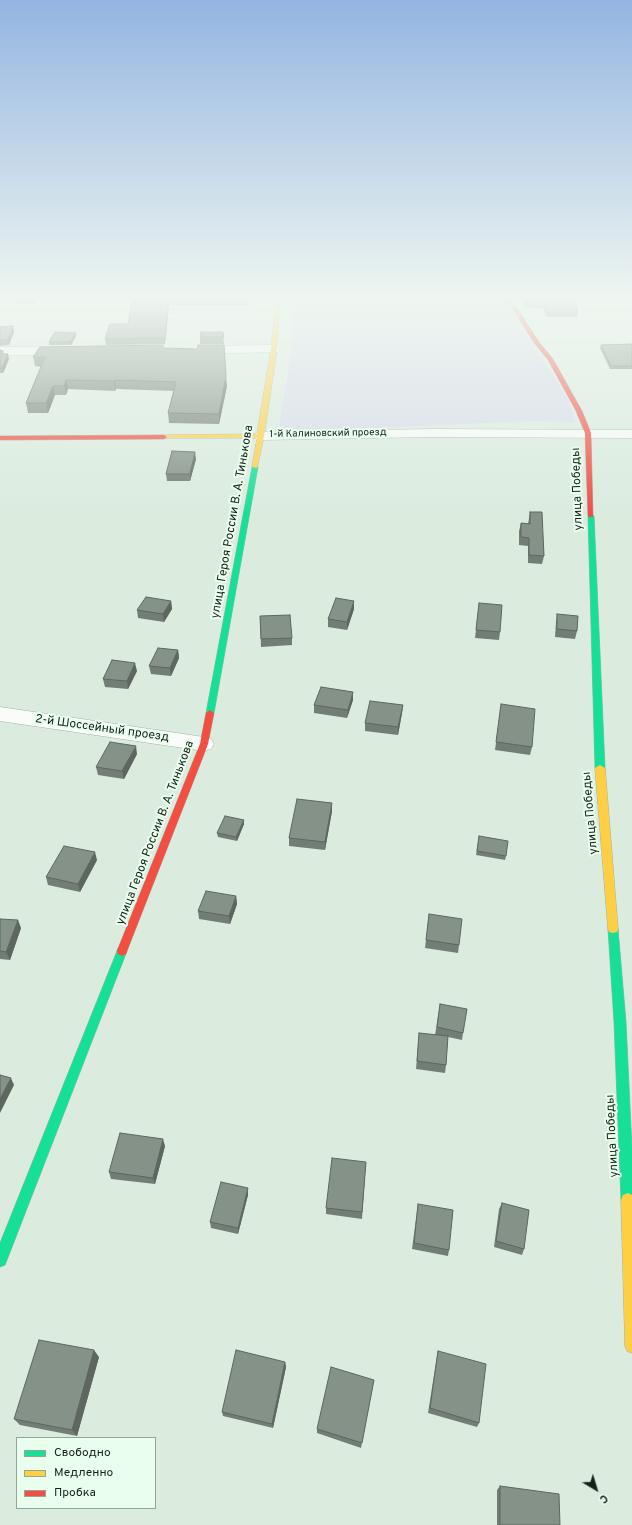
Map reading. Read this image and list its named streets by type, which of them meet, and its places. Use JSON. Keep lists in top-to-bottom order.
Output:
{
  "streets": {
    "street": [
      "1-й Калиновский проезд",
      "улица Победы",
      "улица Героя России В. А. Тинькова",
      "2-й Шоссейный проезд"
    ]
  },
  "crossings": [
    ["1-й Калиновский проезд", "улица Победы"],
    ["1-й Калиновский проезд", "улица Героя России В. А. Тинькова"],
    ["улица Героя России В. А. Тинькова", "2-й Шоссейный проезд"]
  ],
  "legend": ["Свободно", "Медленно", "Пробка"],
  "north": "bottom right"
}
